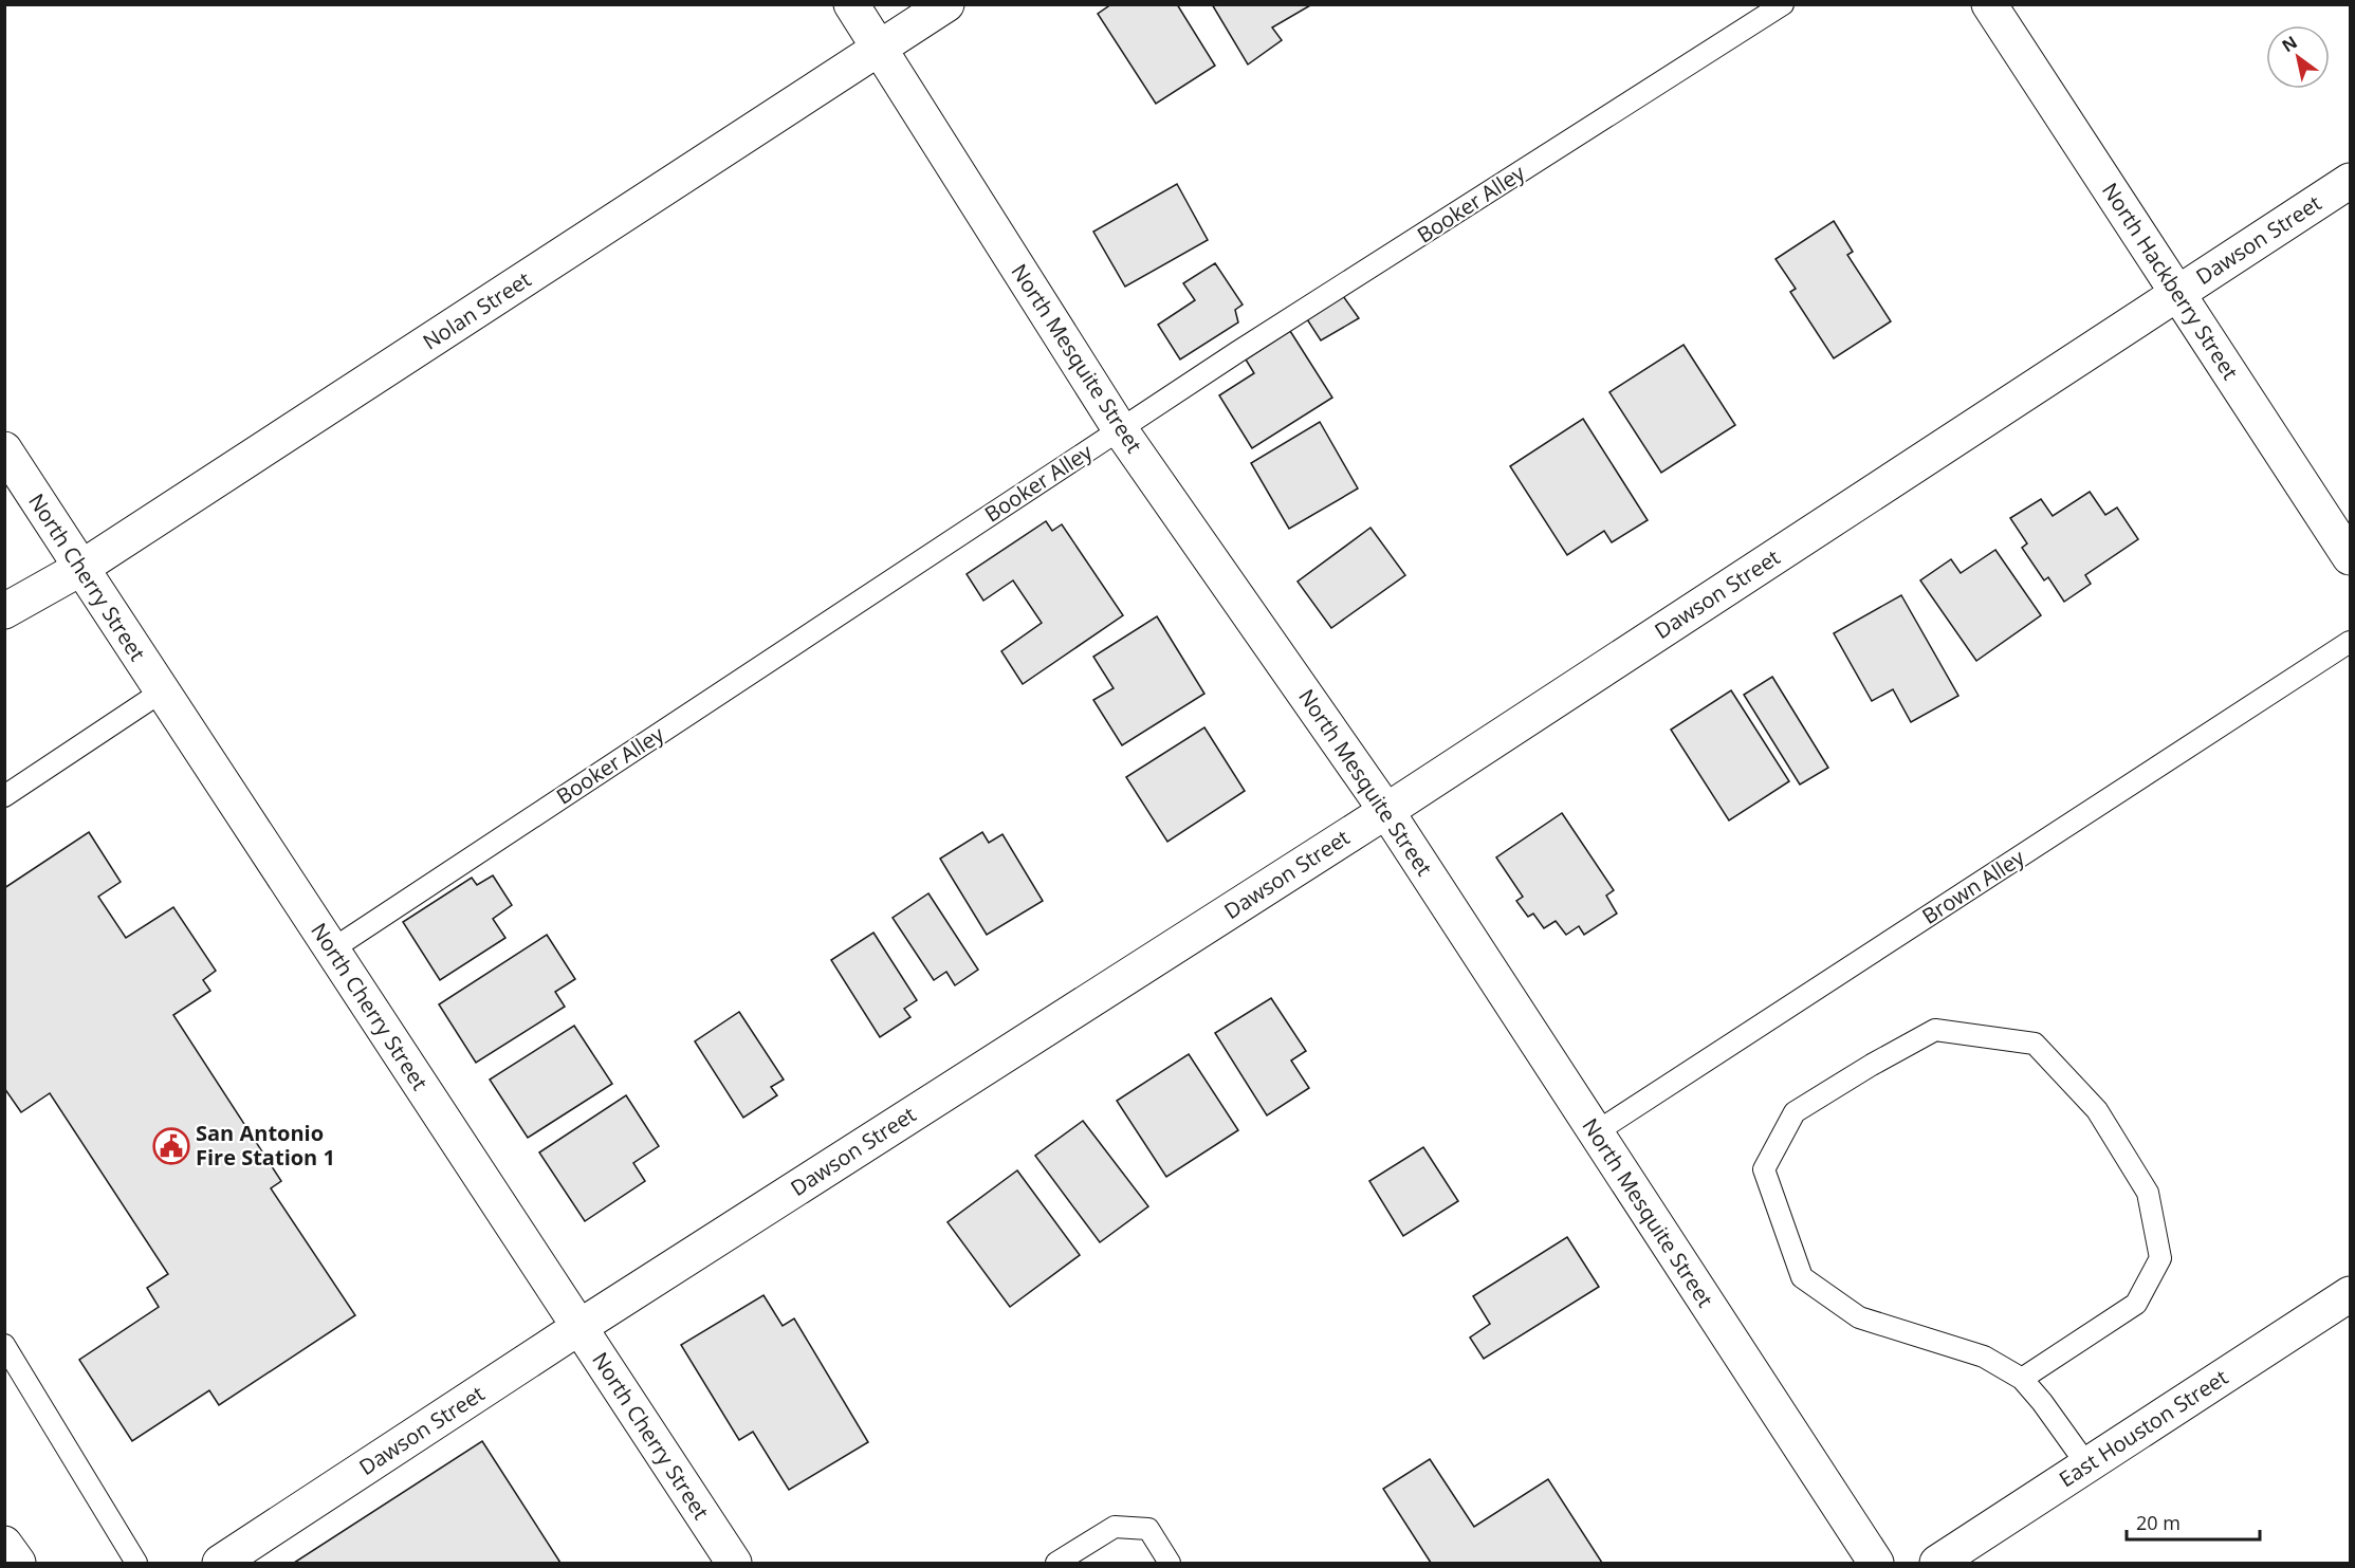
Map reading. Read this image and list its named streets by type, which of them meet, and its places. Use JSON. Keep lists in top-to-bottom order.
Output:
{
  "streets": {
    "street": [
      "Dawson Street",
      "North Hackberry Street",
      "Nolan Street",
      "North Mesquite Street",
      "North Cherry Street",
      "East Houston Street"
    ],
    "lane": ["Booker Alley", "Brown Alley"]
  },
  "crossings": [
    ["Booker Alley", "North Mesquite Street"],
    ["Booker Alley", "North Cherry Street"],
    ["Dawson Street", "North Hackberry Street"],
    ["Dawson Street", "North Mesquite Street"],
    ["Dawson Street", "North Cherry Street"],
    ["Nolan Street", "North Mesquite Street"],
    ["Nolan Street", "North Cherry Street"],
    ["North Mesquite Street", "Brown Alley"]
  ],
  "places": {
    "public building": ["San Antonio Fire Station 1"]
  },
  "scale_bar": "20 m",
  "north": "top left"
}
